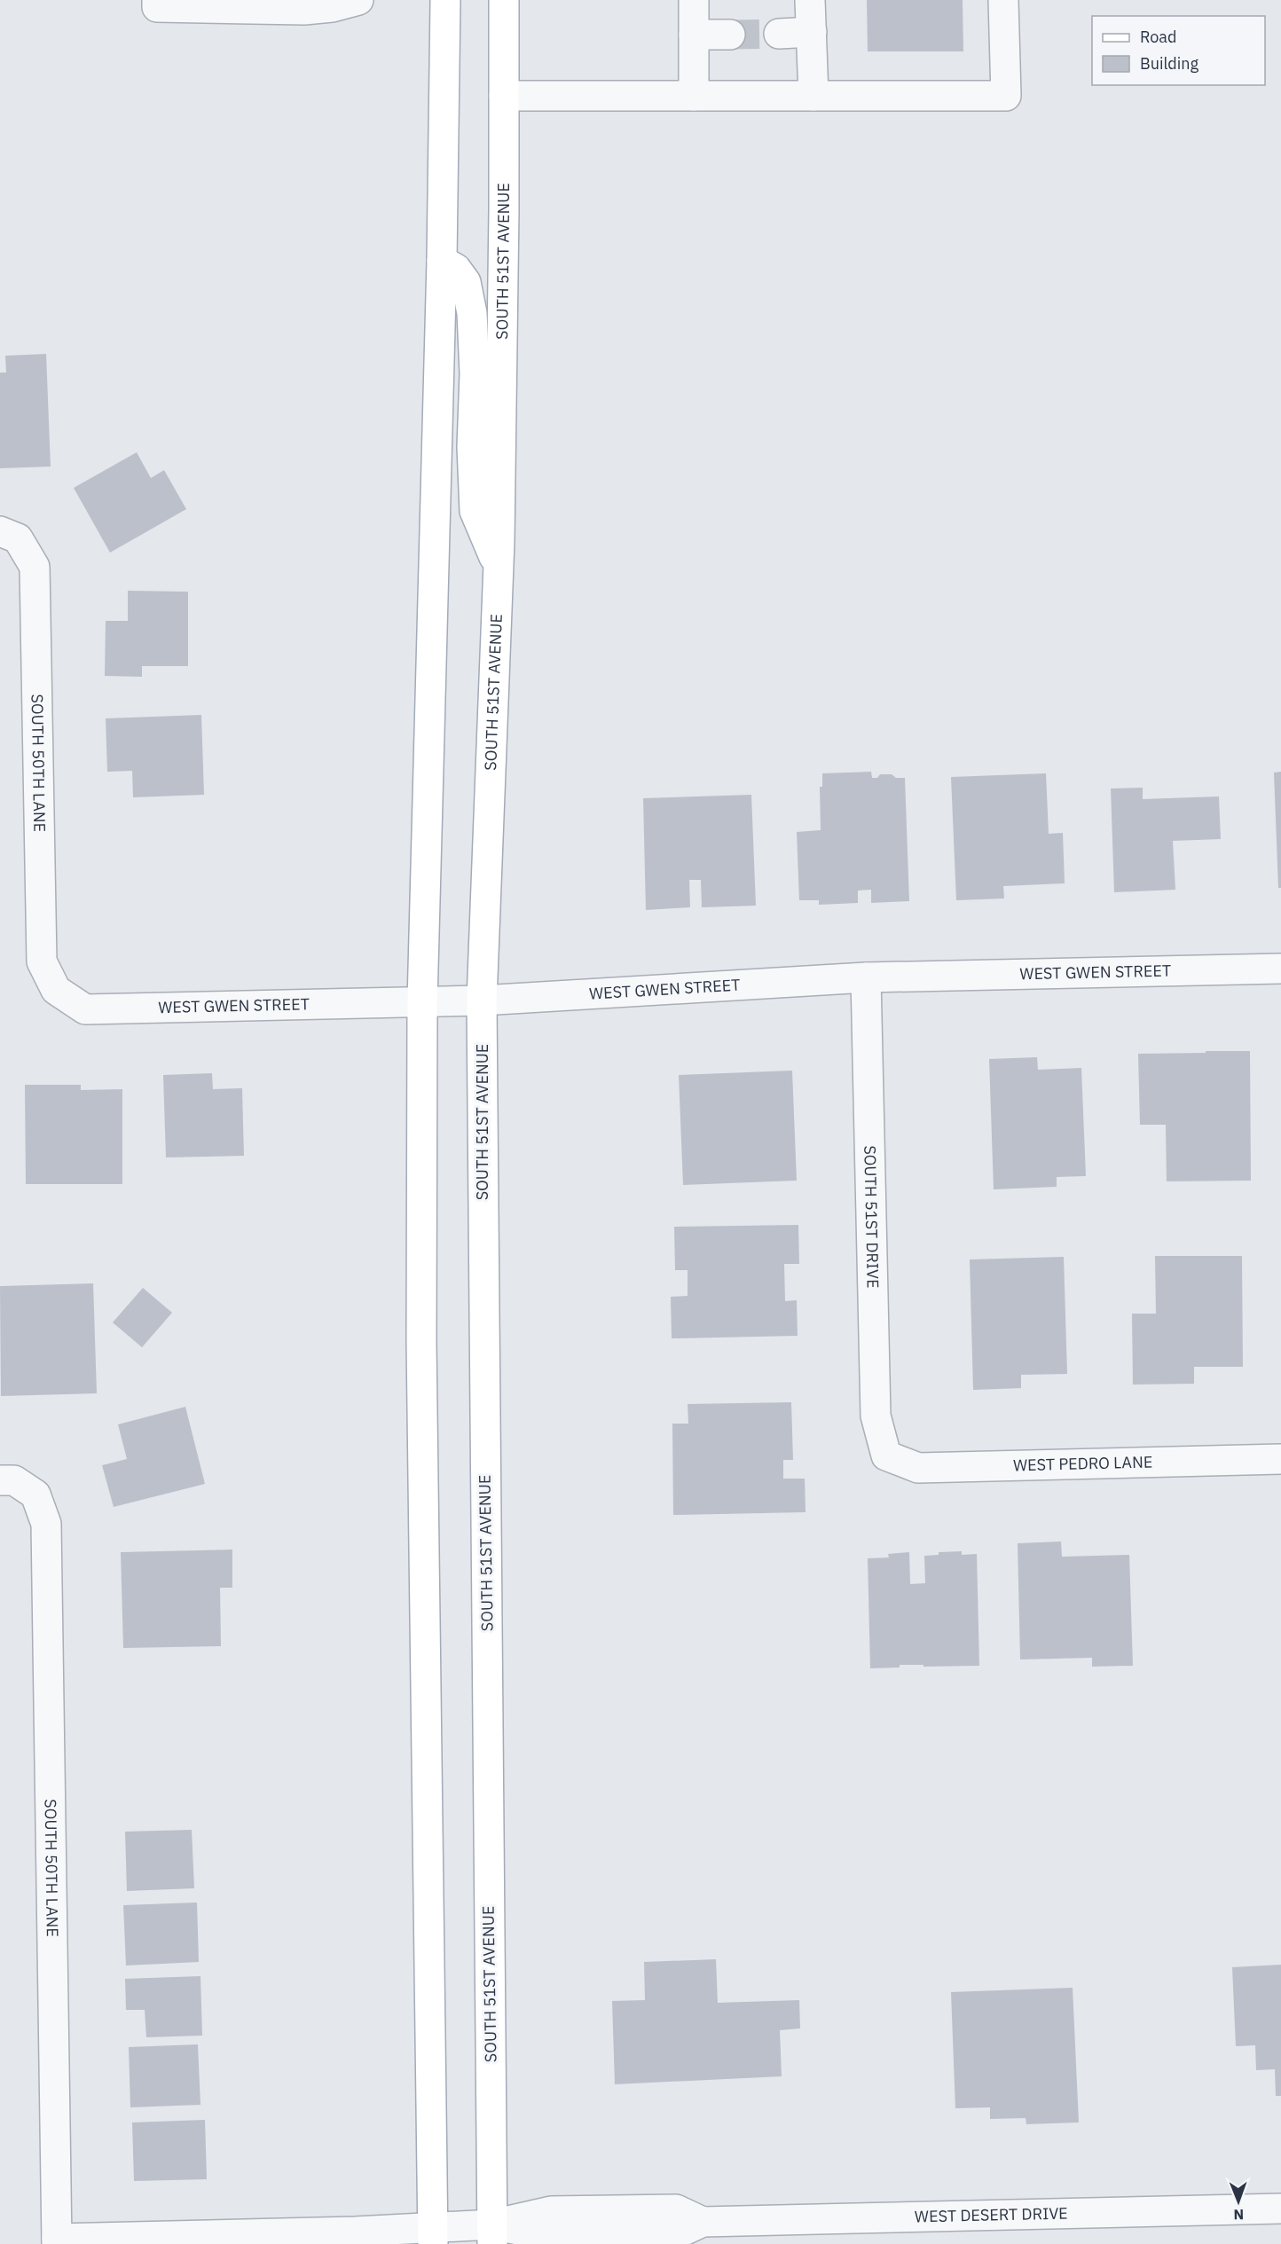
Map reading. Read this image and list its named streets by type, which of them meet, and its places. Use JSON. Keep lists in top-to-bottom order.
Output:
{
  "streets": {
    "main road": ["SOUTH 51ST AVENUE"],
    "street": [
      "SOUTH 50TH LANE",
      "WEST GWEN STREET",
      "SOUTH 51ST DRIVE",
      "WEST PEDRO LANE",
      "WEST DESERT DRIVE"
    ]
  },
  "crossings": [
    ["SOUTH 51ST AVENUE", "WEST GWEN STREET"],
    ["SOUTH 51ST AVENUE", "WEST DESERT DRIVE"],
    ["SOUTH 50TH LANE", "WEST GWEN STREET"],
    ["SOUTH 50TH LANE", "WEST DESERT DRIVE"],
    ["WEST GWEN STREET", "SOUTH 51ST DRIVE"],
    ["SOUTH 51ST DRIVE", "WEST PEDRO LANE"]
  ],
  "legend": ["Road", "Building"],
  "north": "bottom"
}
